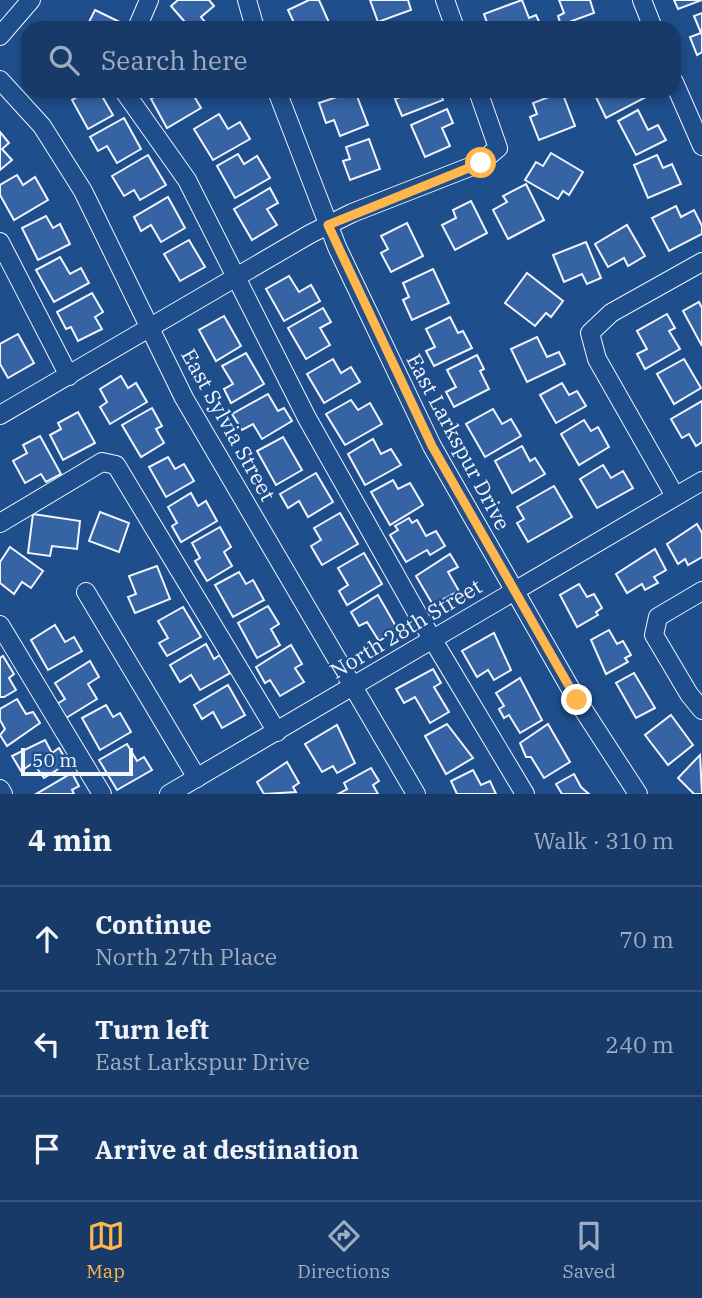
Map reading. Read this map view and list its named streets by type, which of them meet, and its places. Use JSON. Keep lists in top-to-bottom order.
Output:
{
  "streets": {
    "street": ["East Sylvia Street", "East Larkspur Drive", "North 28th Street"]
  },
  "crossings": [
    ["East Sylvia Street", "North 28th Street"],
    ["East Larkspur Drive", "North 28th Street"]
  ],
  "scale_bar": "50 m",
  "page": {
    "search": "Search here",
    "scale": "50 m",
    "heading": ["4 min", "Walk · 310 m"],
    "list": [
      ["Continue", "North 27th Place", "70 m"],
      ["Turn left", "East Larkspur Drive", "240 m"],
      "Arrive at destination"
    ],
    "nav": ["Map", "Directions", "Saved"]
  }
}
